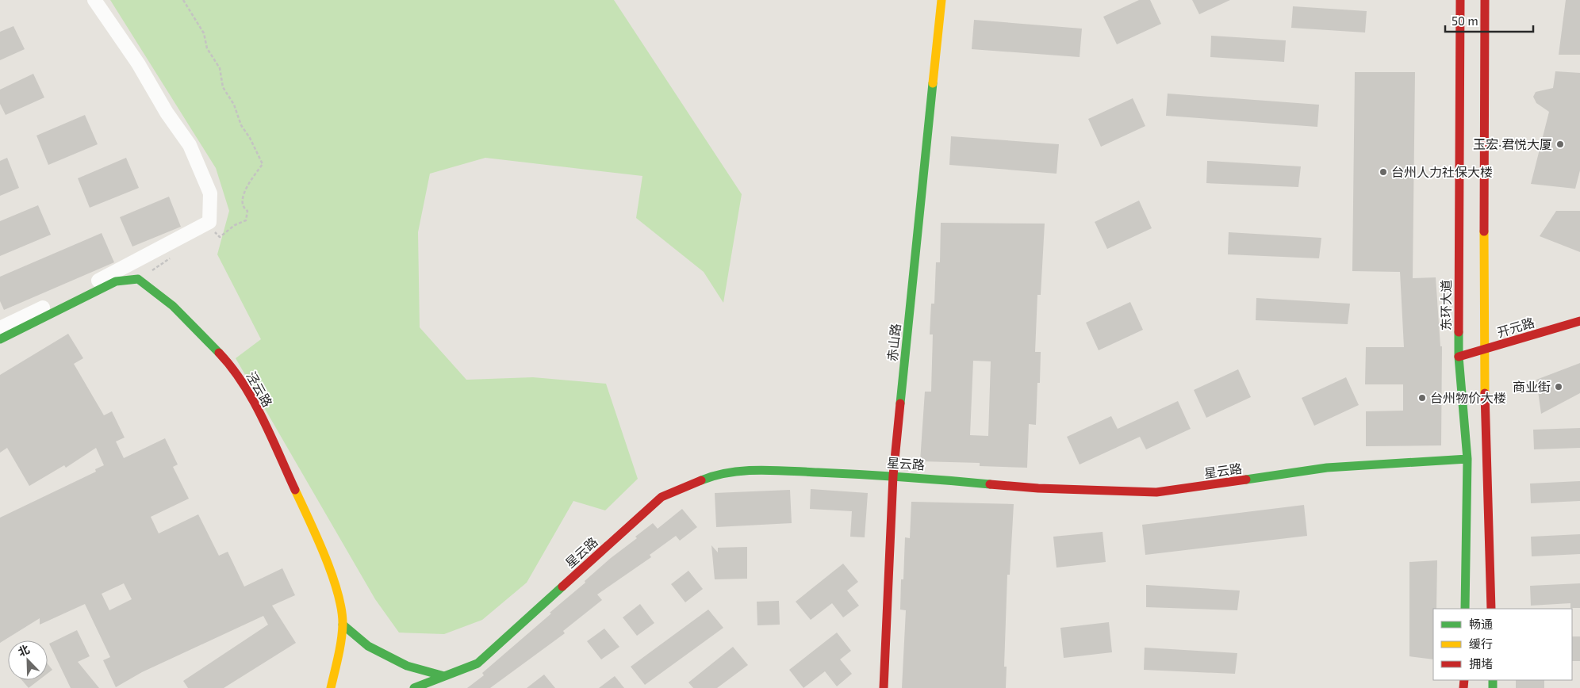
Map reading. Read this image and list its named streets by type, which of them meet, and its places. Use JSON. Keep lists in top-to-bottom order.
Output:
{
  "streets": {
    "street": [
      "东环大道",
      "开元路",
      "赤山路",
      "泾云路",
      "星云路"
    ]
  },
  "crossings": [
    ["东环大道", "开元路"],
    ["东环大道", "星云路"],
    ["赤山路", "星云路"]
  ],
  "places": [
    "玉宏·君悦大厦",
    "台州人力社保大楼",
    "商业街",
    "台州物价大楼"
  ],
  "legend": ["畅通", "缓行", "拥堵"],
  "scale_bar": "50 m",
  "north": "top left"
}
